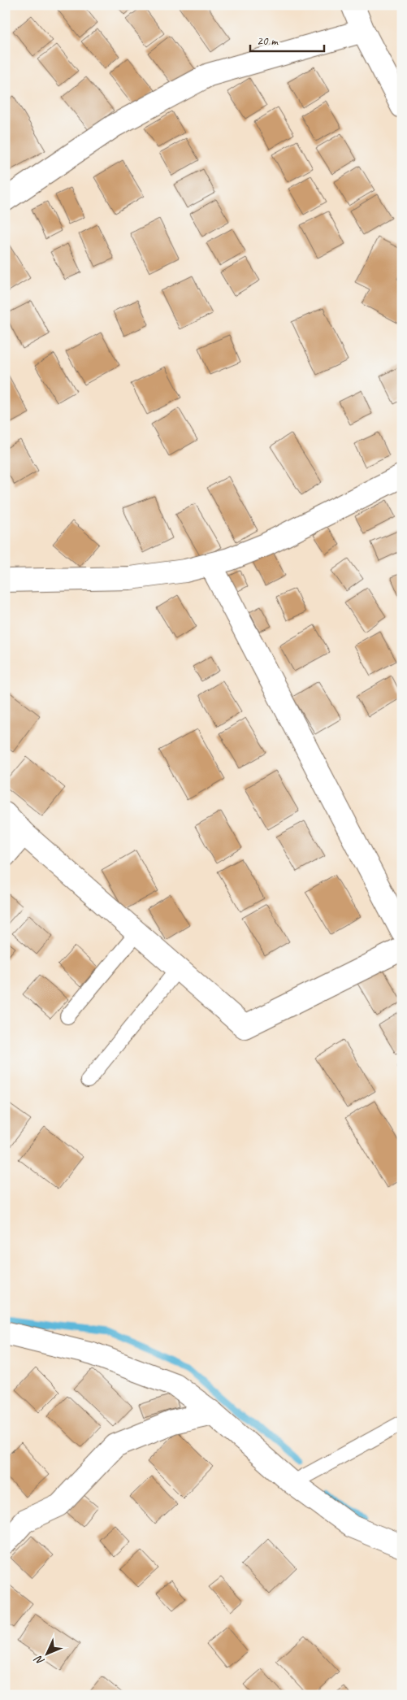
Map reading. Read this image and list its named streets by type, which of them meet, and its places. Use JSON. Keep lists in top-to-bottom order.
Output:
{
  "scale_bar": "20 m",
  "north": "bottom left"
}
